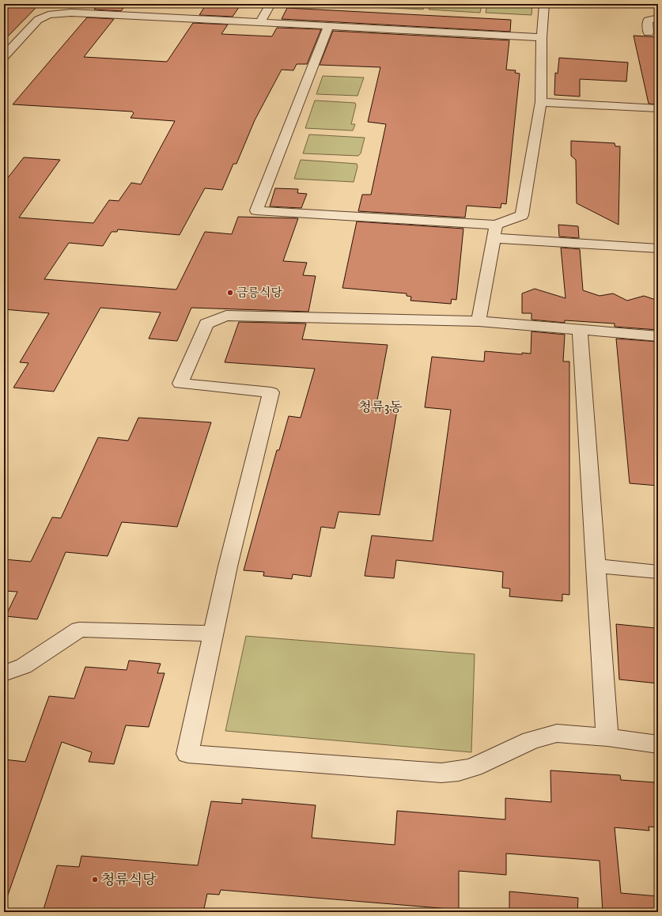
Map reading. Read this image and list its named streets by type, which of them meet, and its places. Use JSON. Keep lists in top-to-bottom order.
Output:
{
  "districts": ["청류3동"],
  "places": ["금릉식당", "청류식당"]
}
